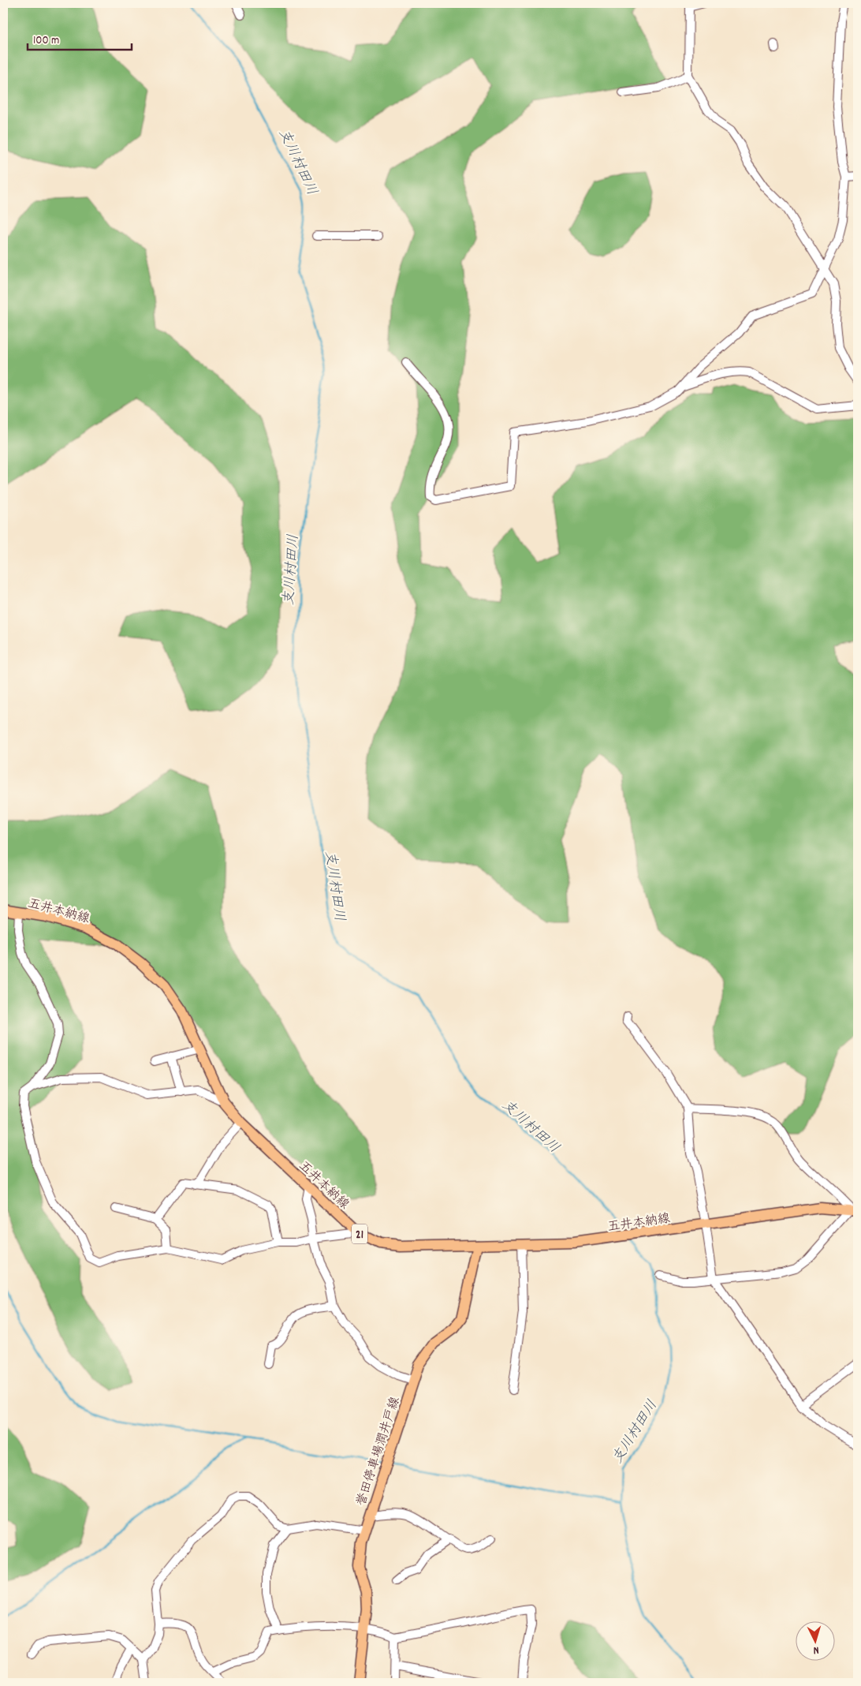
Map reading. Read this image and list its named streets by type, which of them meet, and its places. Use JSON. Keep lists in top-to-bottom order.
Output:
{
  "streets": {
    "main road": ["五井本納線", "21", "誉田停車場潤井戸線"]
  },
  "crossings": [
    ["五井本納線", "誉田停車場潤井戸線"]
  ],
  "water": ["支川村田川"],
  "scale_bar": "100 m",
  "north": "bottom"
}
